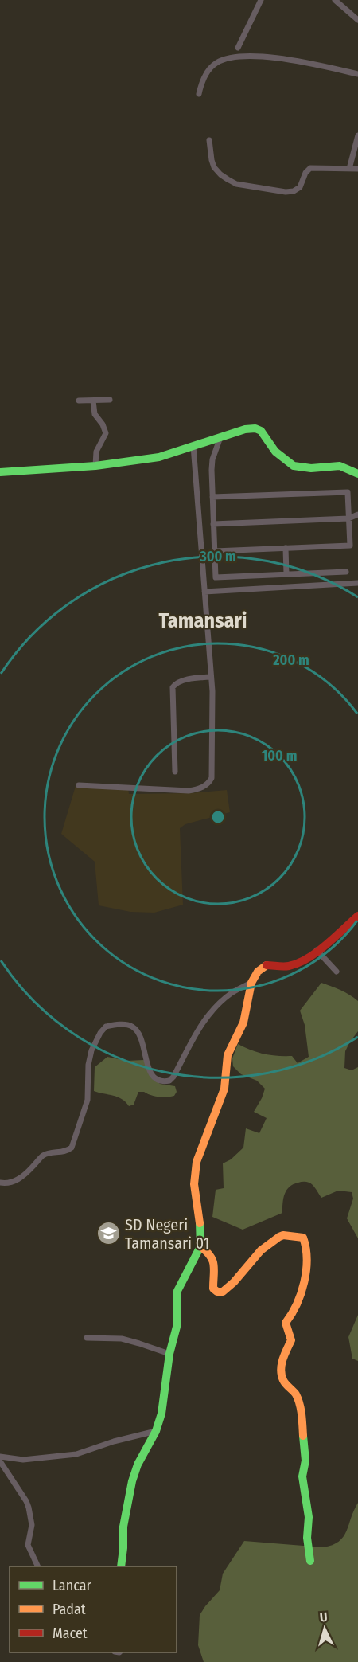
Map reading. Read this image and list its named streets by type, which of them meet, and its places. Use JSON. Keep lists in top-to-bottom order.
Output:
{
  "districts": ["Tamansari"],
  "places": {
    "school or university": ["SD Negeri Tamansari 01"]
  },
  "legend": ["Lancar", "Padat", "Macet"],
  "north": "top",
  "rings": ["300 m", "200 m", "100 m"]
}
